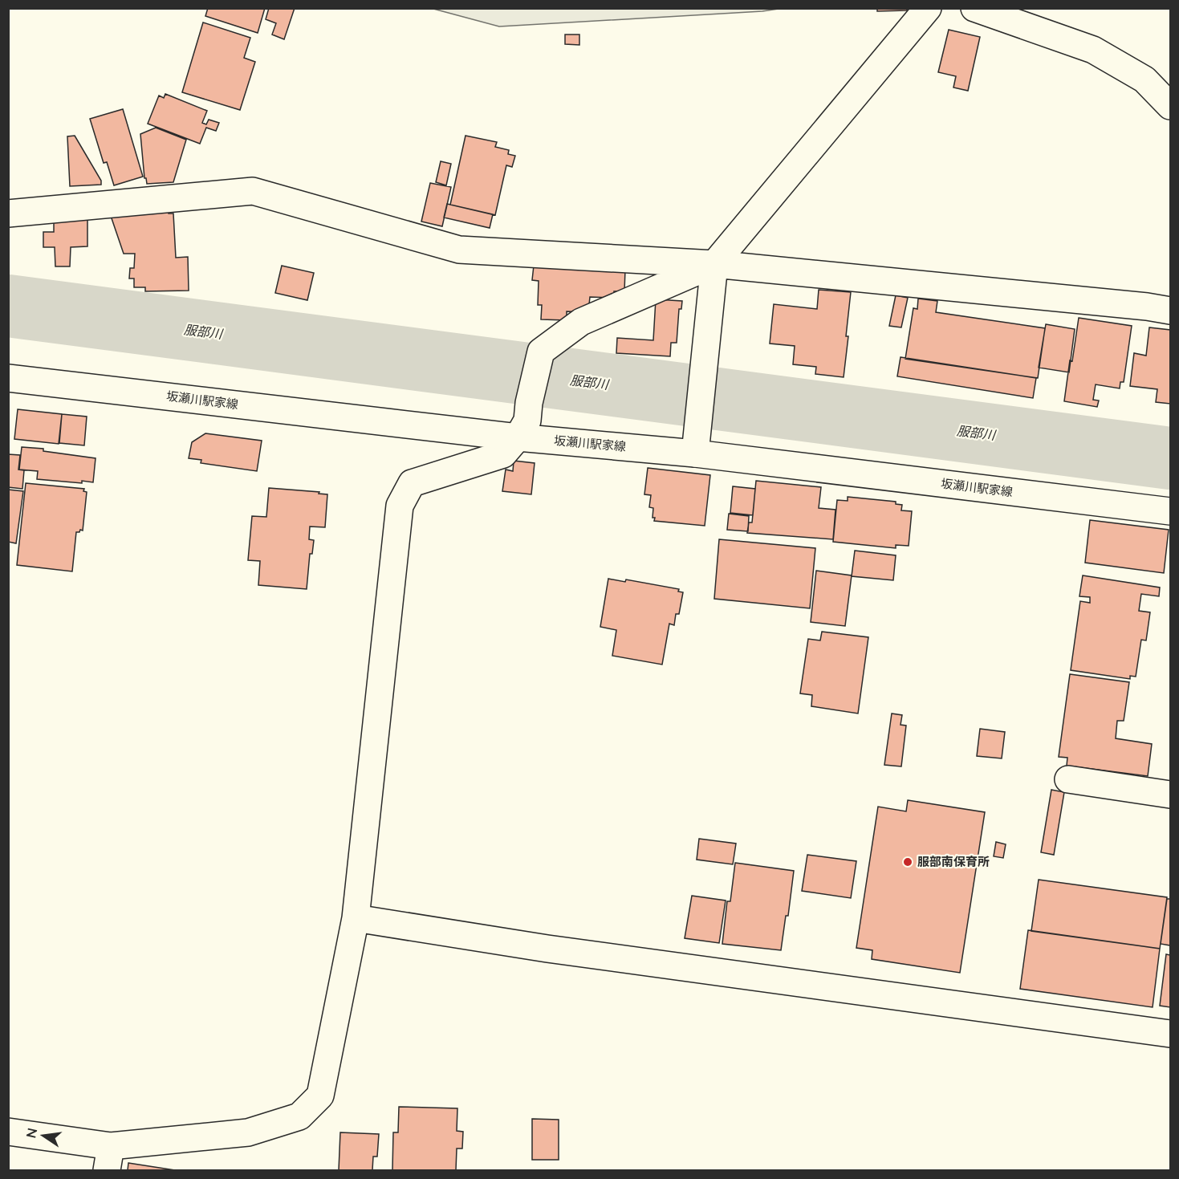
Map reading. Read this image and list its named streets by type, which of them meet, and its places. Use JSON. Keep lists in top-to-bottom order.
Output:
{
  "streets": {
    "street": ["坂瀬川駅家線"]
  },
  "water": ["服部川"],
  "places": ["服部南保育所"],
  "north": "left"
}
